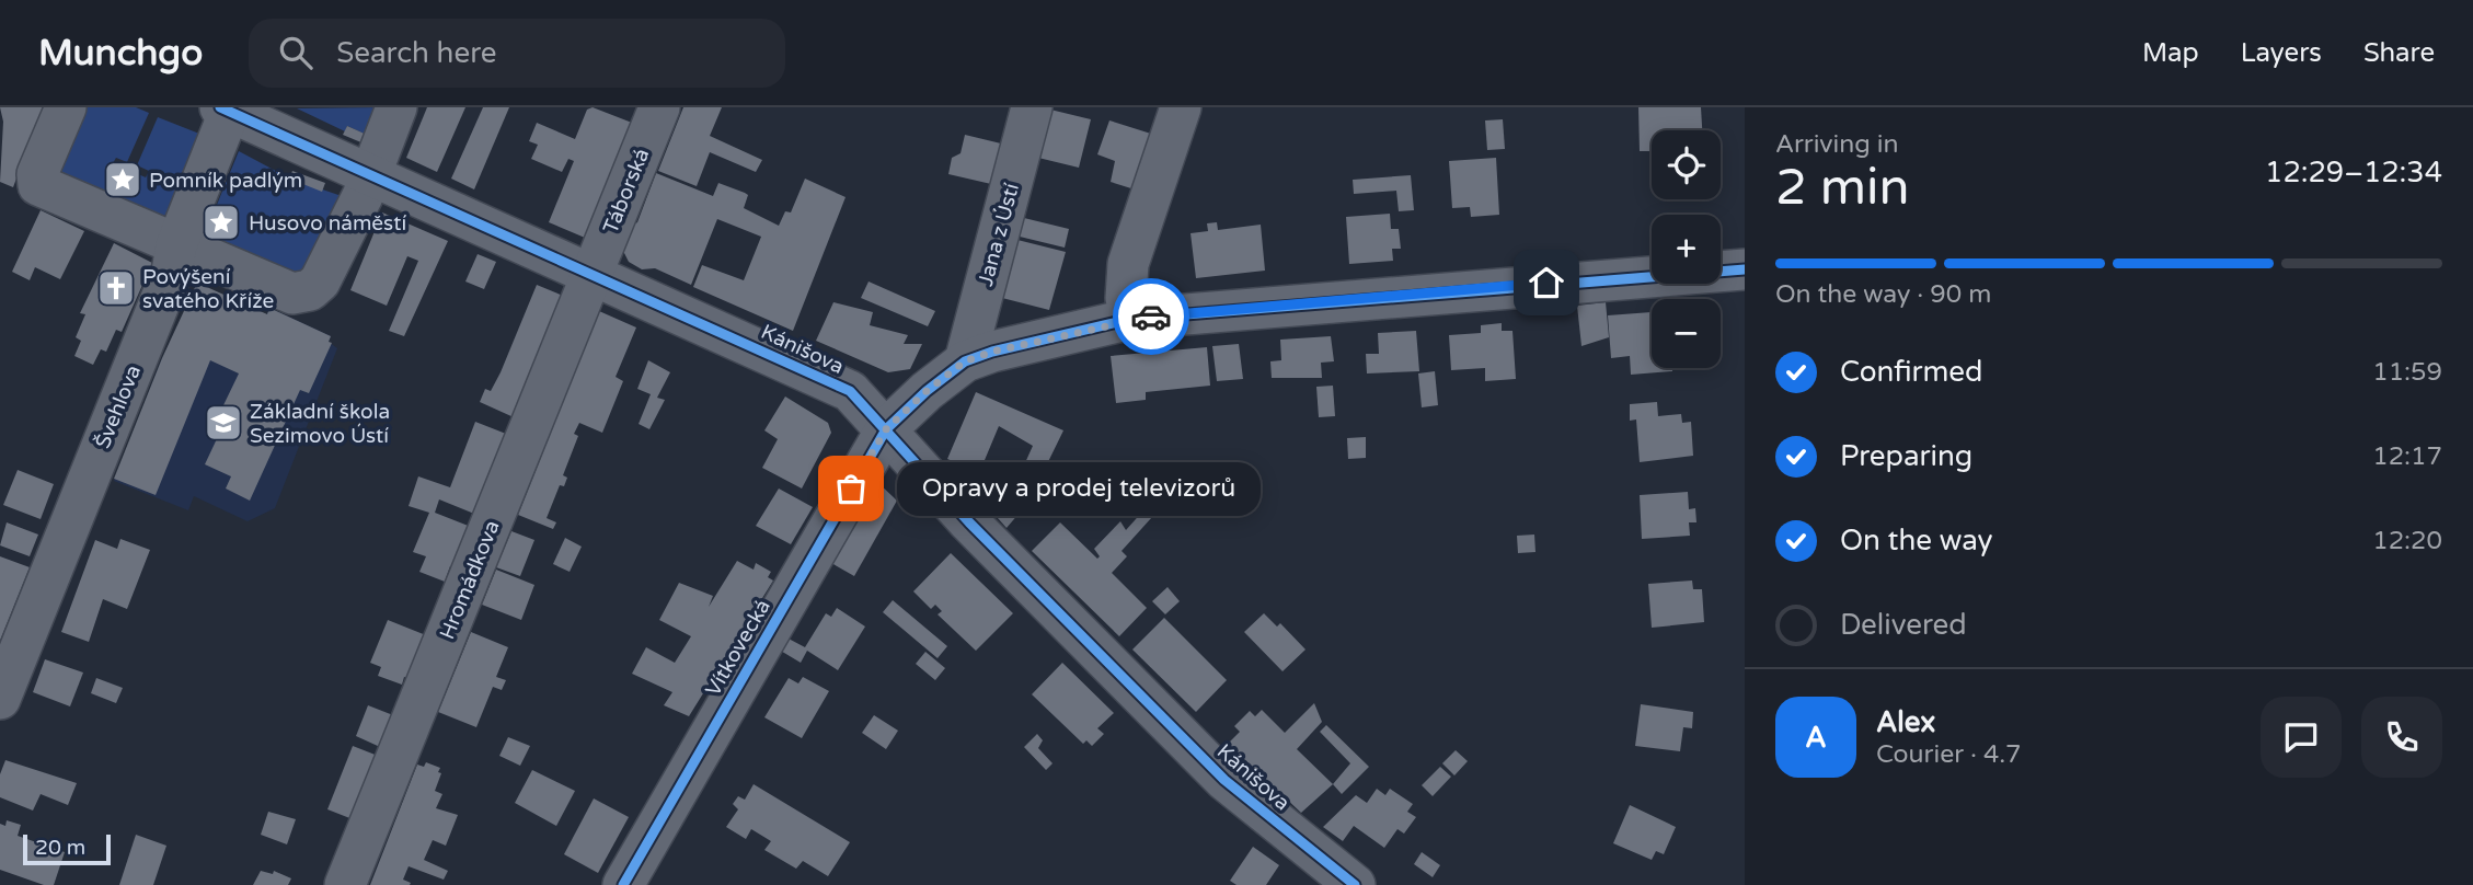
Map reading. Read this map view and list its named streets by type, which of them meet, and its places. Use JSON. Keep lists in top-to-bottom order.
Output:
{
  "streets": {
    "street": [
      "Táborská",
      "Jana z Ústí",
      "Kánišova",
      "Švehlova",
      "Hromádkova",
      "Vítkovecká"
    ]
  },
  "crossings": [
    ["Táborská", "Kánišova"],
    ["Táborská", "Hromádkova"],
    ["Kánišova", "Švehlova"],
    ["Kánišova", "Hromádkova"],
    ["Kánišova", "Vítkovecká"]
  ],
  "places": {
    "place": ["Pomník padlým", "Husovo náměstí"],
    "church": ["Povýšení svatého Kříže"],
    "school or university": ["Základní škola Sezimovo Ústí"],
    "other": ["Opravy a prodej televizorů"]
  },
  "scale_bar": "20 m",
  "page": {
    "header": "Munchgo",
    "search": "Search here",
    "nav": ["Map", "Layers", "Share"],
    "heading": ["2 min", "Arriving in", "12:29–12:34"],
    "panel": ["Alex", "Courier · 4.7"],
    "map_buttons": ["+", "−"],
    "bar": "On the way · 90 m",
    "list": [
      ["Confirmed", "11:59"],
      ["Preparing", "12:17"],
      ["On the way", "12:20"],
      "Delivered"
    ],
    "bubble": "Opravy a prodej televizorů",
    "round": "A",
    "scale": "20 m"
  }
}
